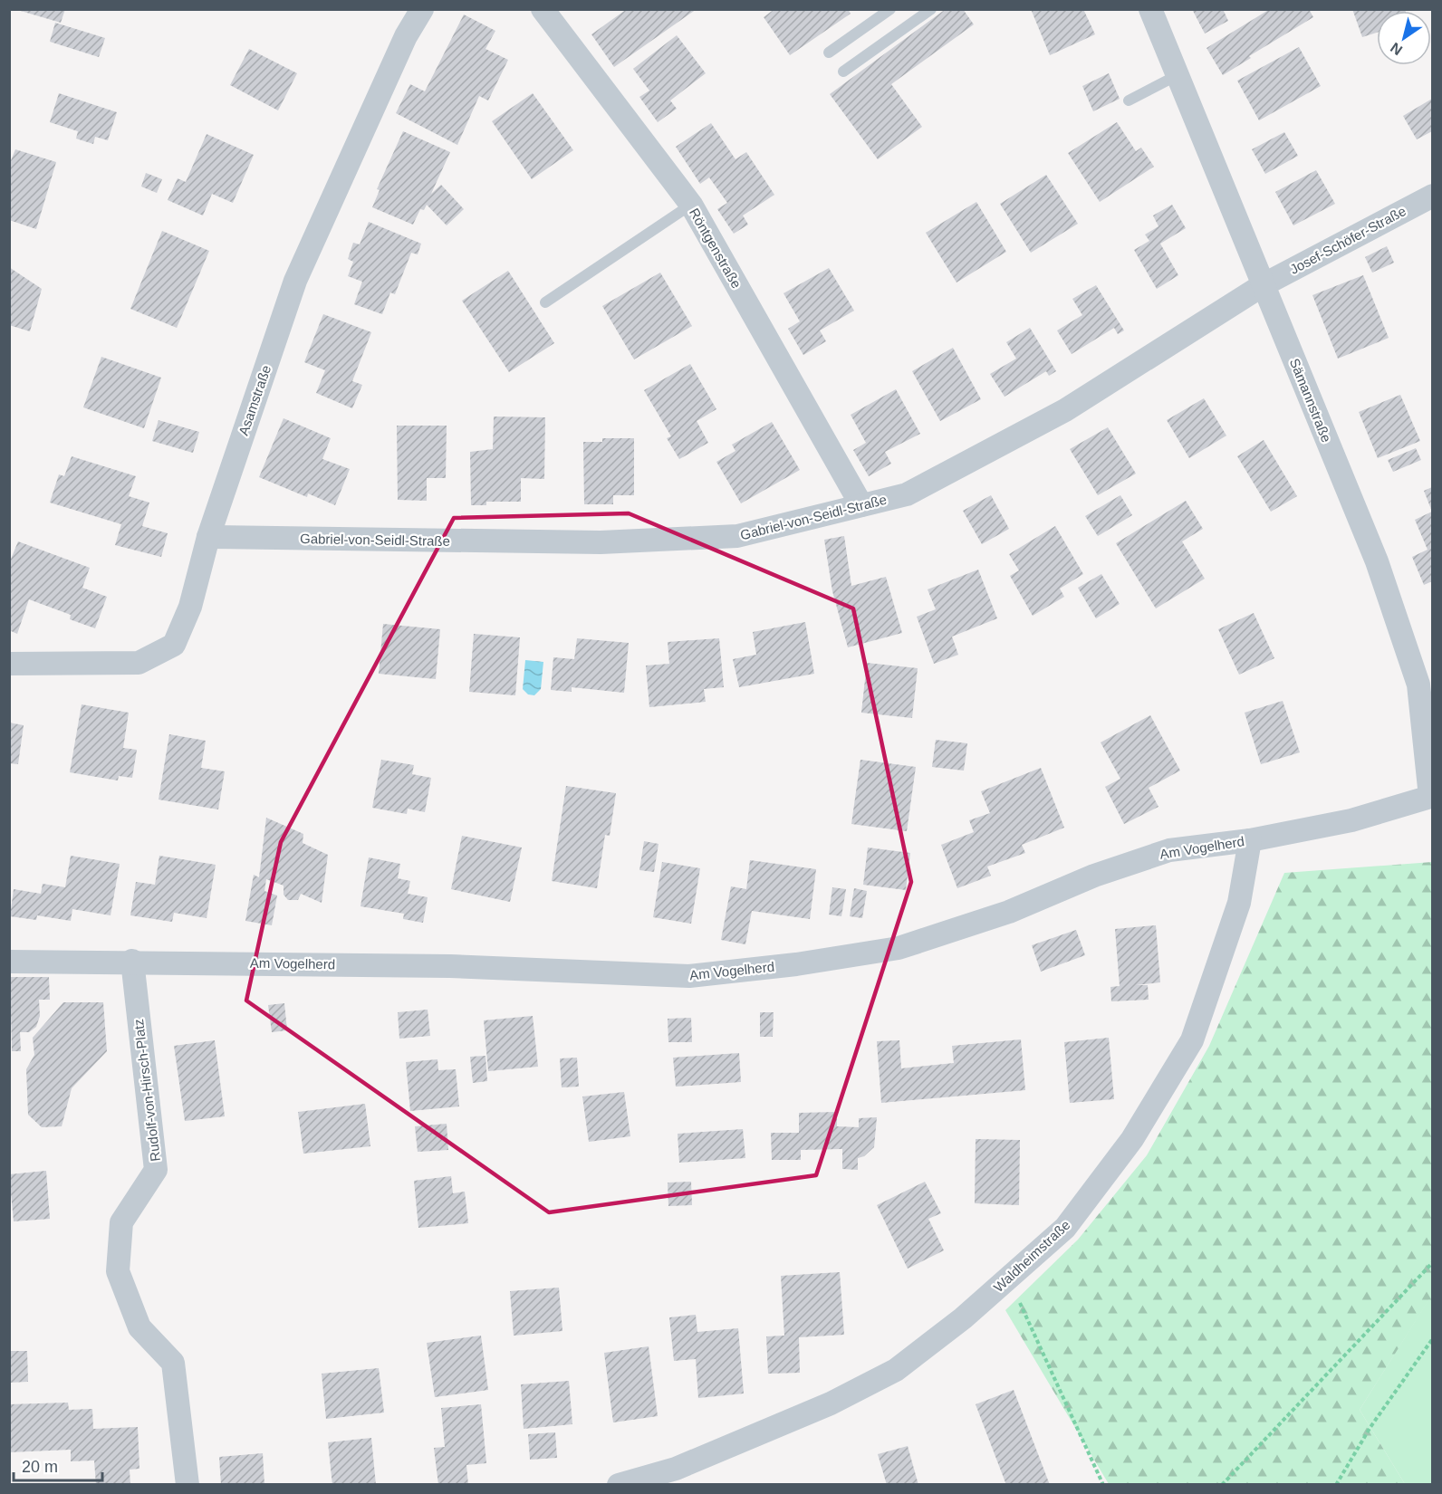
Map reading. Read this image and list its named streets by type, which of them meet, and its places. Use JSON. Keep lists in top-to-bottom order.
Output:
{
  "streets": {
    "street": [
      "Josef-Schöfer-Straße",
      "Röntgenstraße",
      "Asamstraße",
      "Sämannstraße",
      "Gabriel-von-Seidl-Straße",
      "Am Vogelherd",
      "Rudolf-von-Hirsch-Platz",
      "Waldheimstraße"
    ]
  },
  "crossings": [
    ["Josef-Schöfer-Straße", "Sämannstraße"],
    ["Josef-Schöfer-Straße", "Gabriel-von-Seidl-Straße"],
    ["Röntgenstraße", "Gabriel-von-Seidl-Straße"],
    ["Asamstraße", "Gabriel-von-Seidl-Straße"],
    ["Sämannstraße", "Gabriel-von-Seidl-Straße"],
    ["Sämannstraße", "Am Vogelherd"],
    ["Am Vogelherd", "Rudolf-von-Hirsch-Platz"],
    ["Am Vogelherd", "Waldheimstraße"]
  ],
  "scale_bar": "20 m",
  "north": "bottom left"
}
